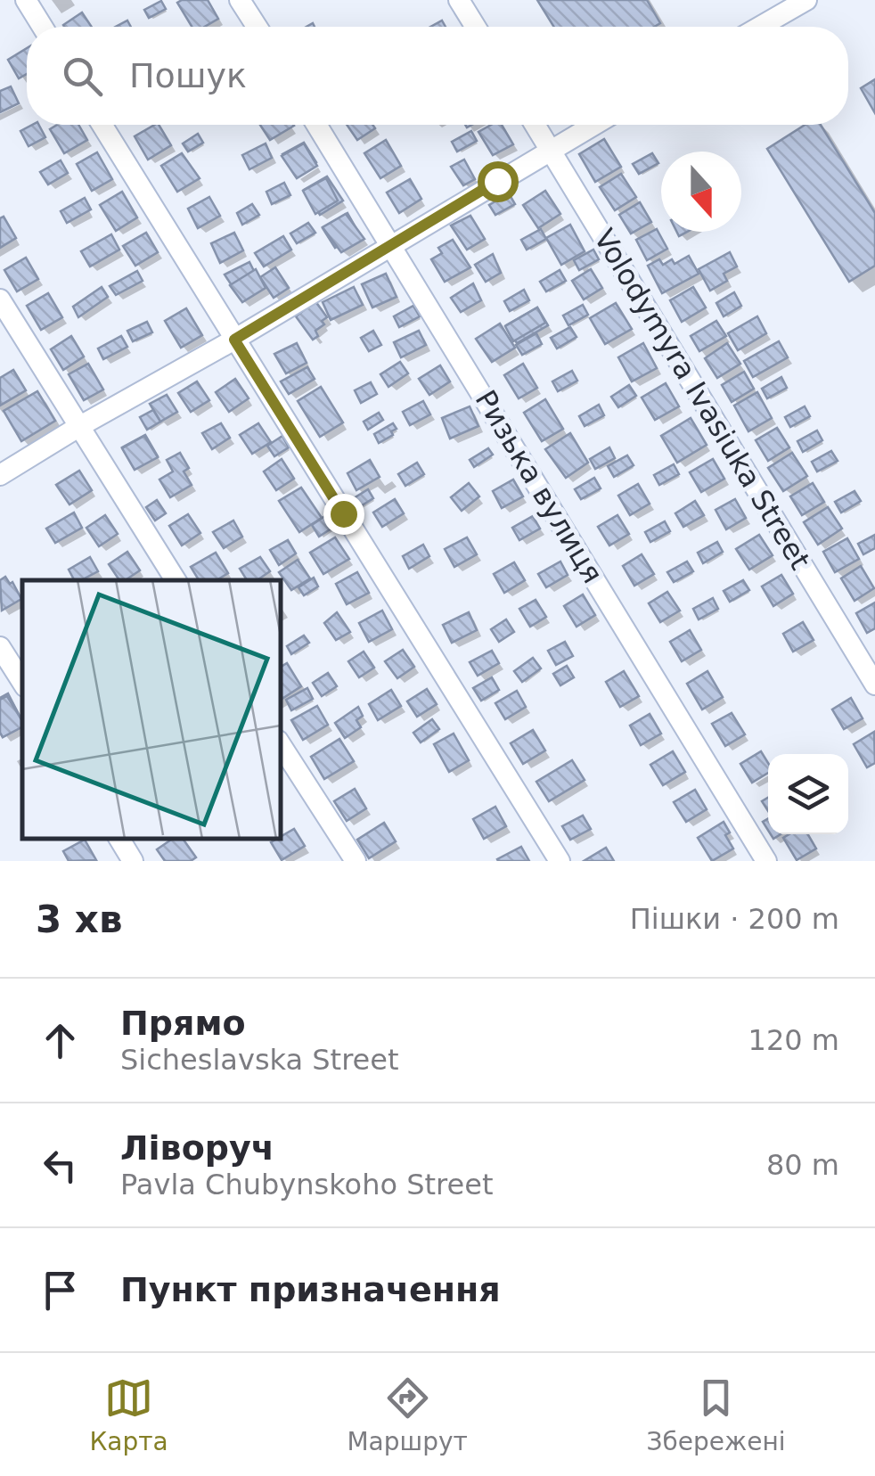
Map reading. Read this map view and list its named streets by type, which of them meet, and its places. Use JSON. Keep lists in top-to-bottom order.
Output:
{
  "streets": {
    "street": ["Volodymyra Ivasiuka Street", "Ризька вулиця"]
  },
  "north": "bottom",
  "page": {
    "search": "Пошук",
    "heading": ["3 хв", "Пішки · 200 m"],
    "list": [
      ["Прямо", "Sicheslavska Street", "120 m"],
      ["Ліворуч", "Pavla Chubynskoho Street", "80 m"],
      "Пункт призначення"
    ],
    "nav": ["Карта", "Маршрут", "Збережені"]
  }
}
